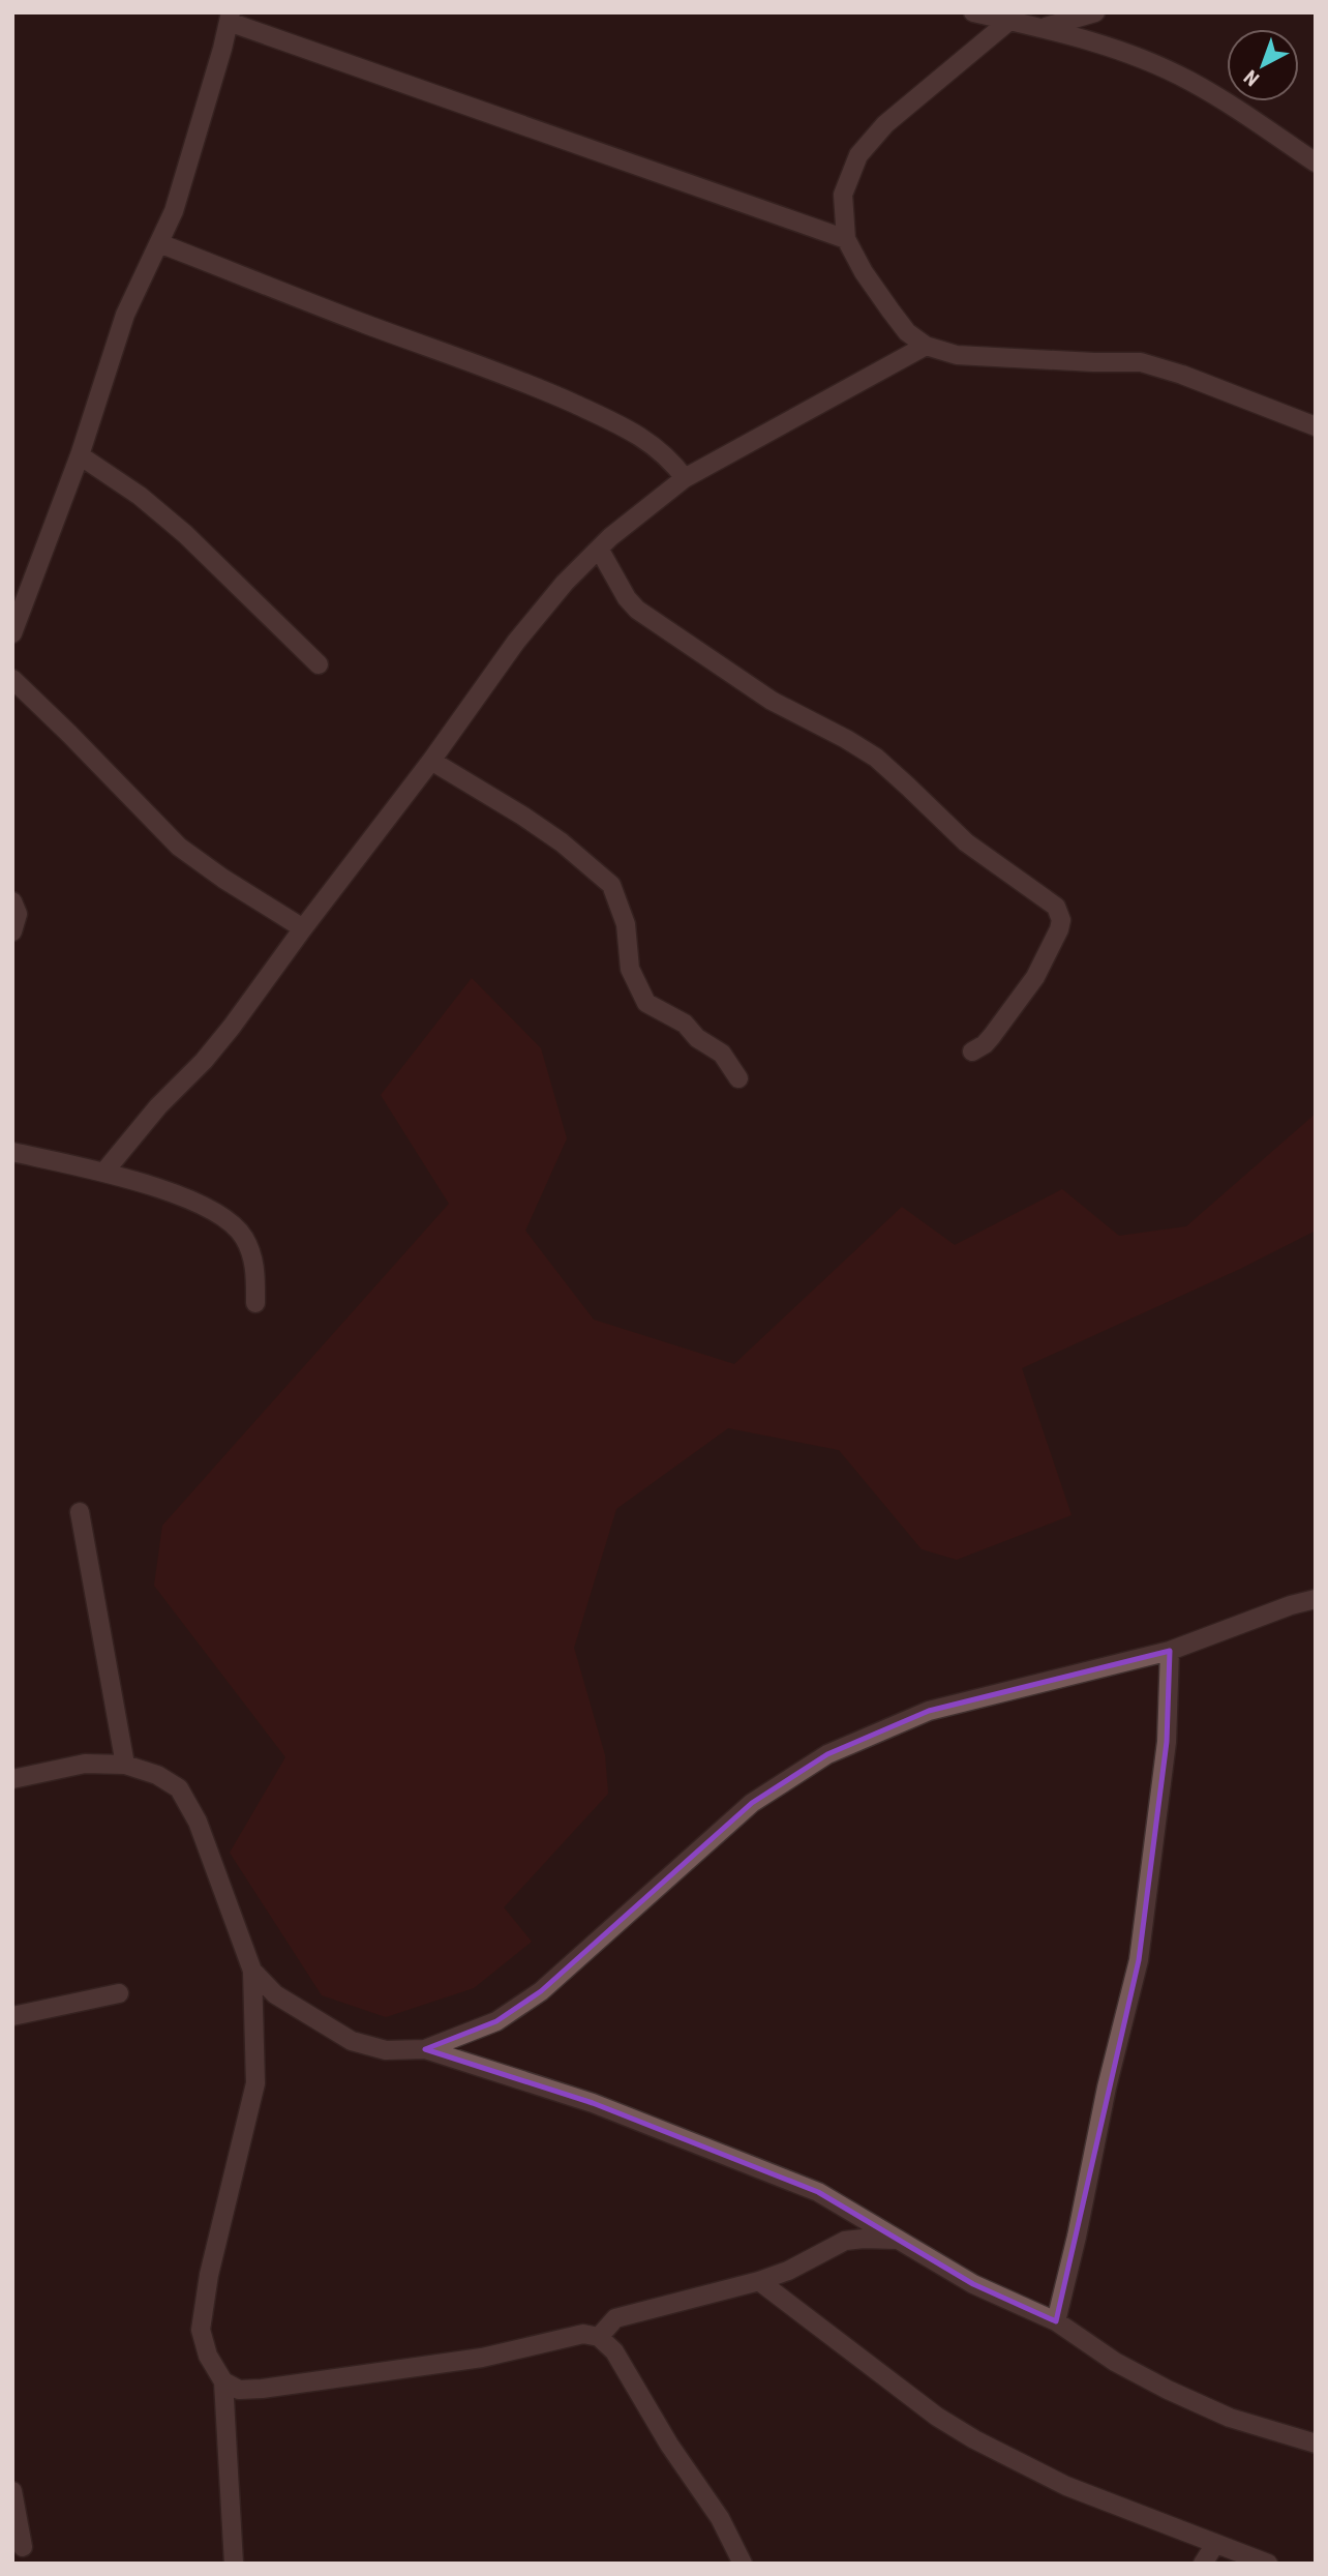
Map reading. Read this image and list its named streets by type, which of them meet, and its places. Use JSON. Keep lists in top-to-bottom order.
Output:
{
  "north": "bottom left"
}
